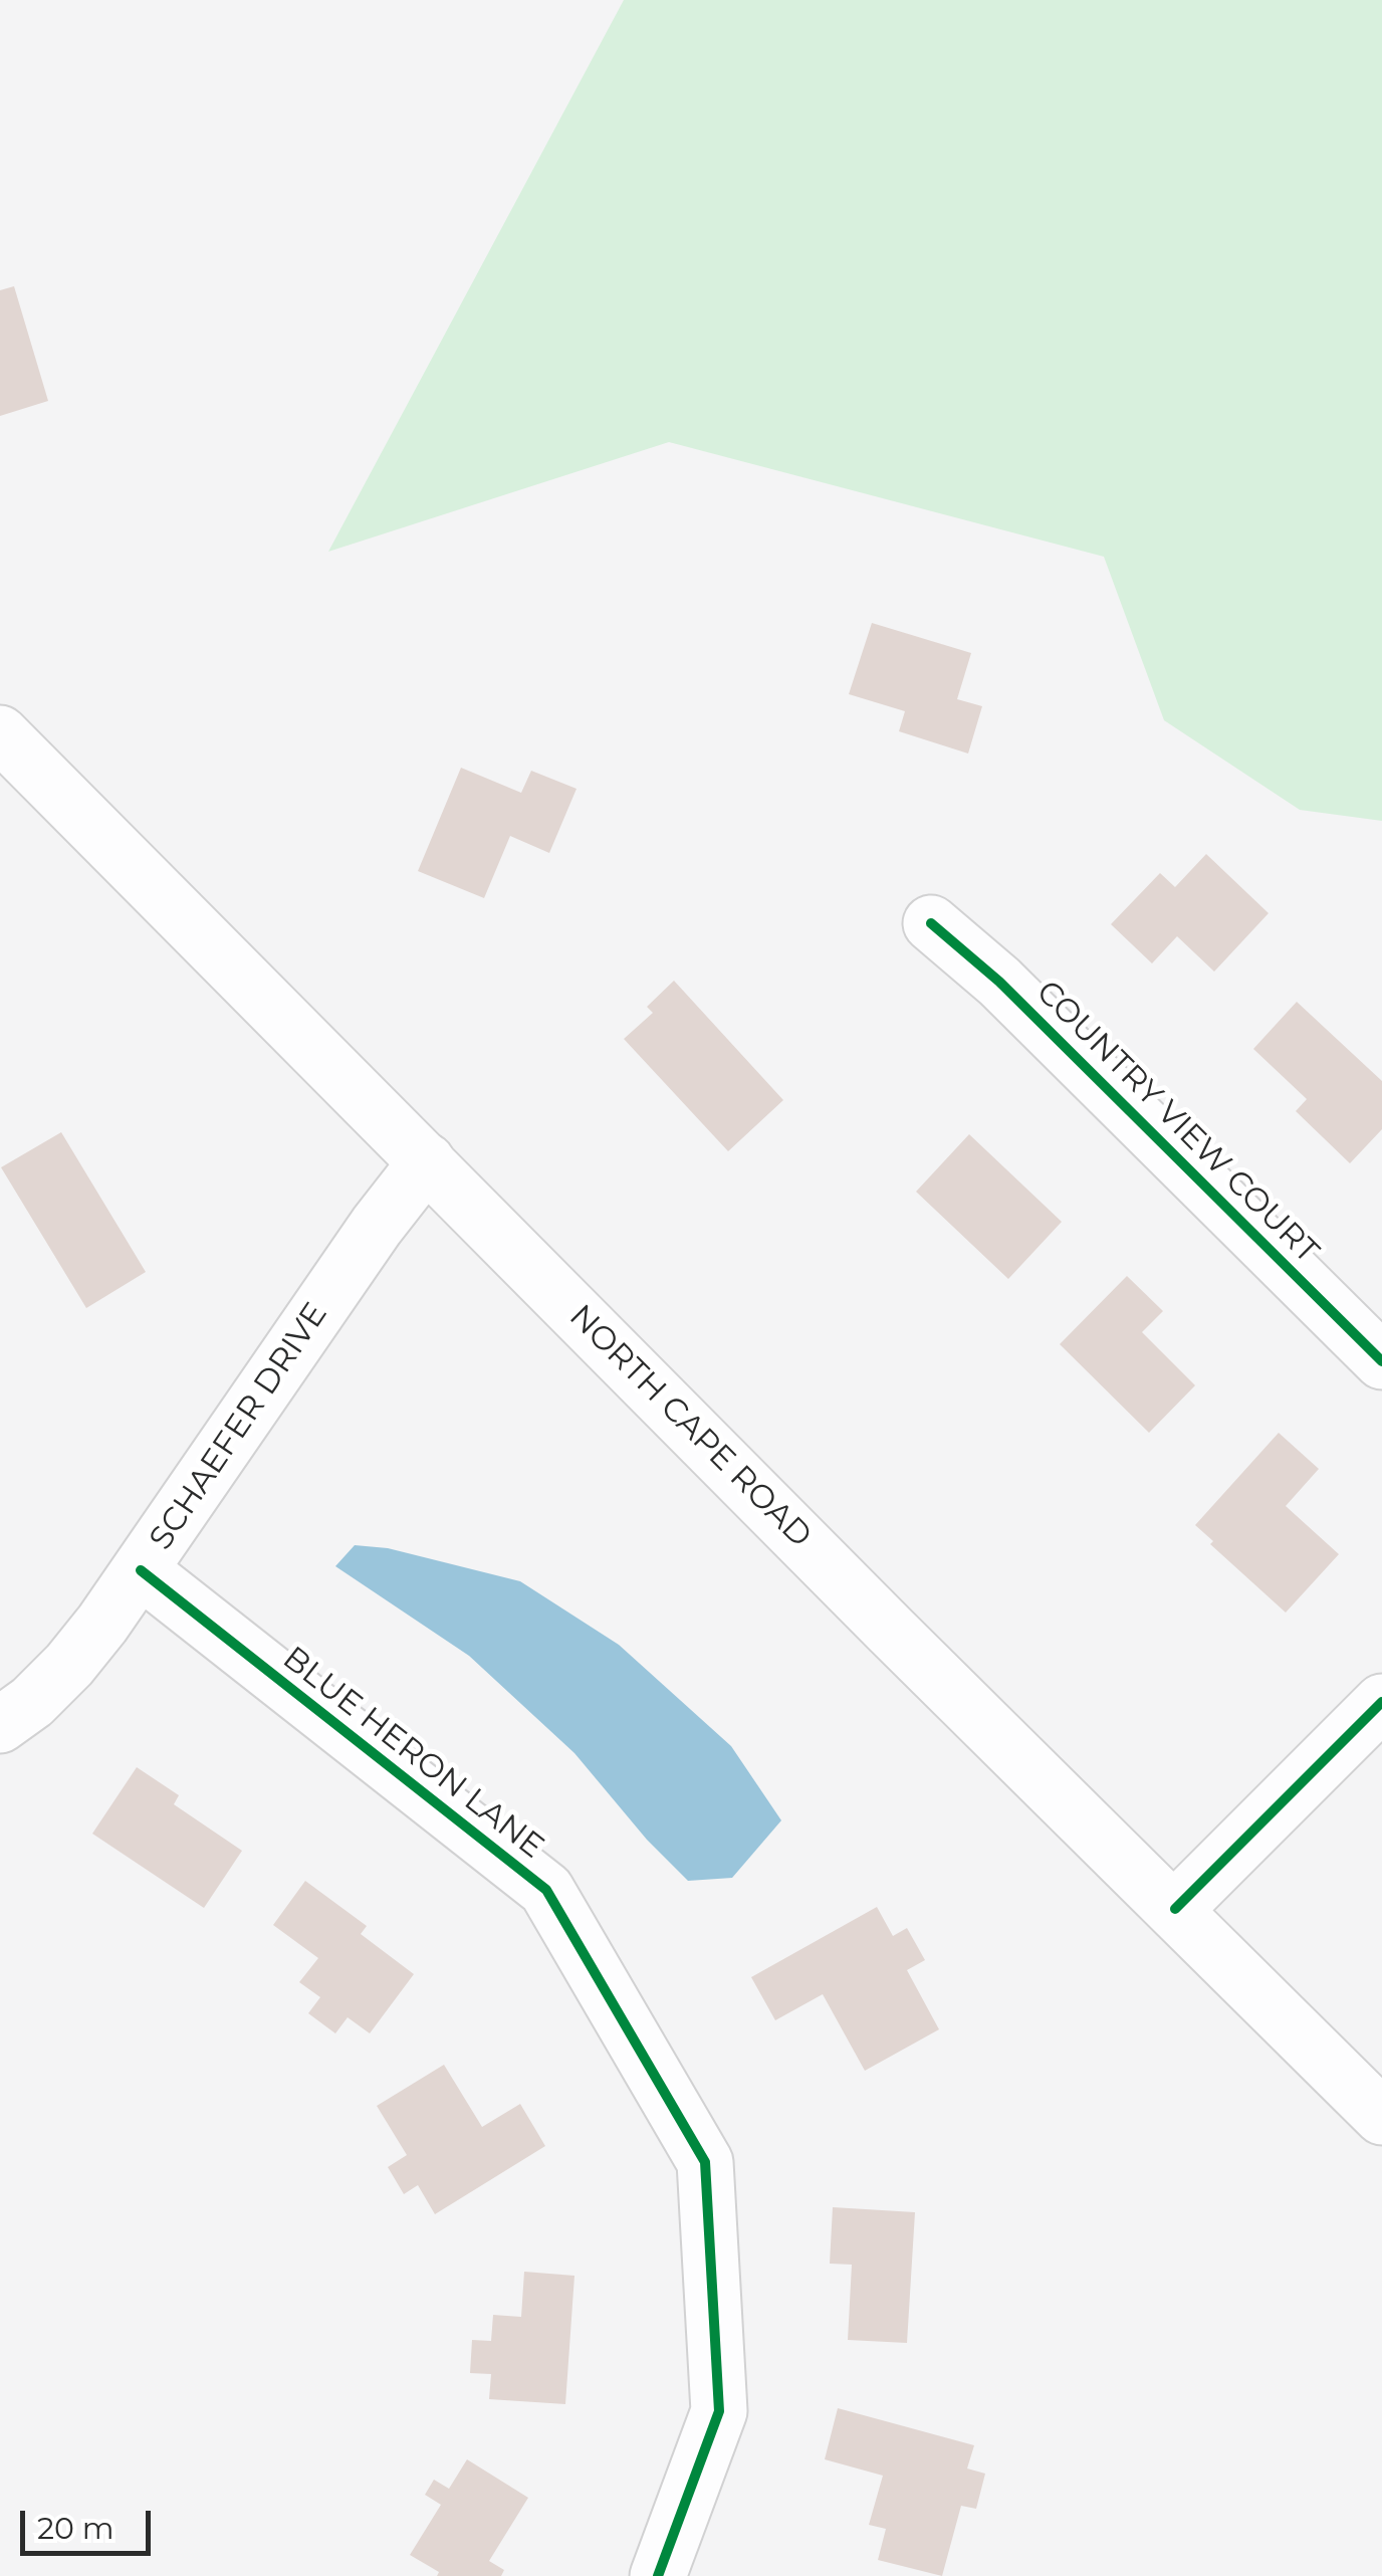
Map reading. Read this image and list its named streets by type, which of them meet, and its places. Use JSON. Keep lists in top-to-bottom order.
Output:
{
  "streets": {
    "street": [
      "COUNTRY VIEW COURT",
      "SCHAEFER DRIVE",
      "NORTH CAPE ROAD",
      "BLUE HERON LANE"
    ]
  },
  "crossings": [
    ["SCHAEFER DRIVE", "NORTH CAPE ROAD"],
    ["SCHAEFER DRIVE", "BLUE HERON LANE"]
  ],
  "scale_bar": "20 m"
}
